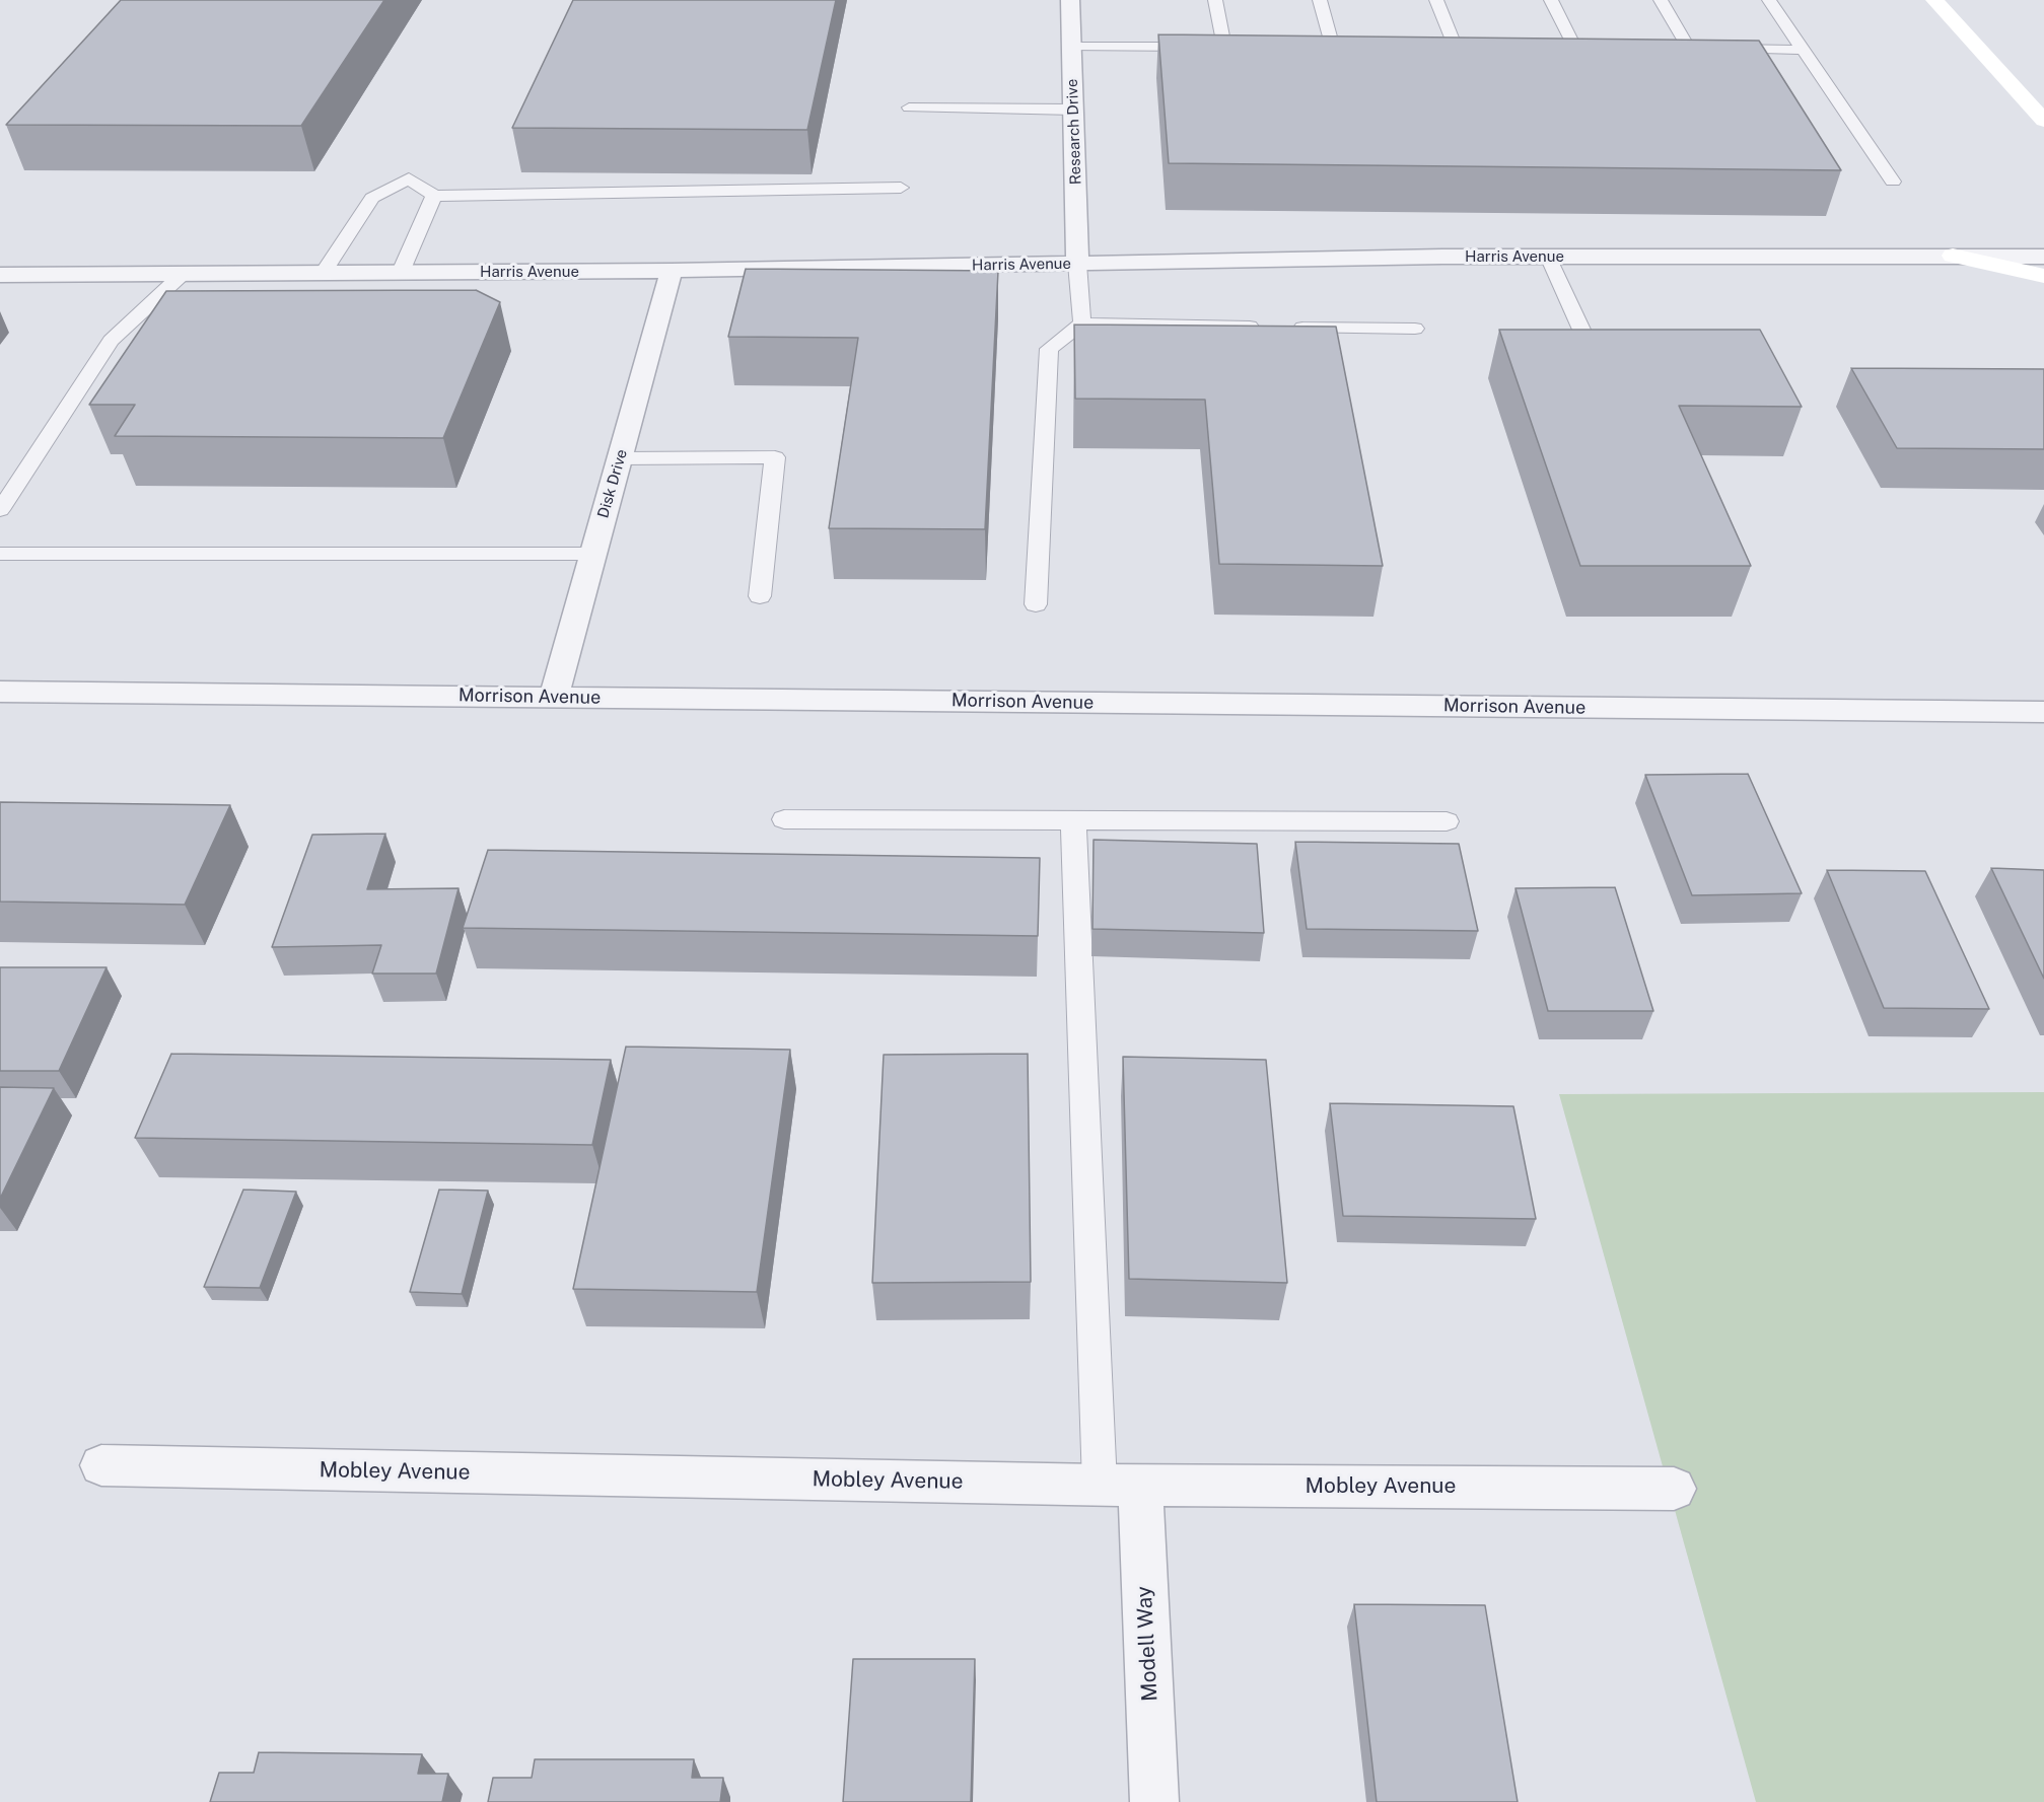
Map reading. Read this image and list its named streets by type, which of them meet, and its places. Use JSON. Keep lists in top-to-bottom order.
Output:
{
  "streets": {
    "street": [
      "Research Drive",
      "Harris Avenue",
      "Disk Drive",
      "Morrison Avenue",
      "Mobley Avenue",
      "Modell Way"
    ]
  },
  "crossings": [
    ["Research Drive", "Harris Avenue"],
    ["Harris Avenue", "Disk Drive"],
    ["Disk Drive", "Morrison Avenue"],
    ["Mobley Avenue", "Modell Way"]
  ]
}
